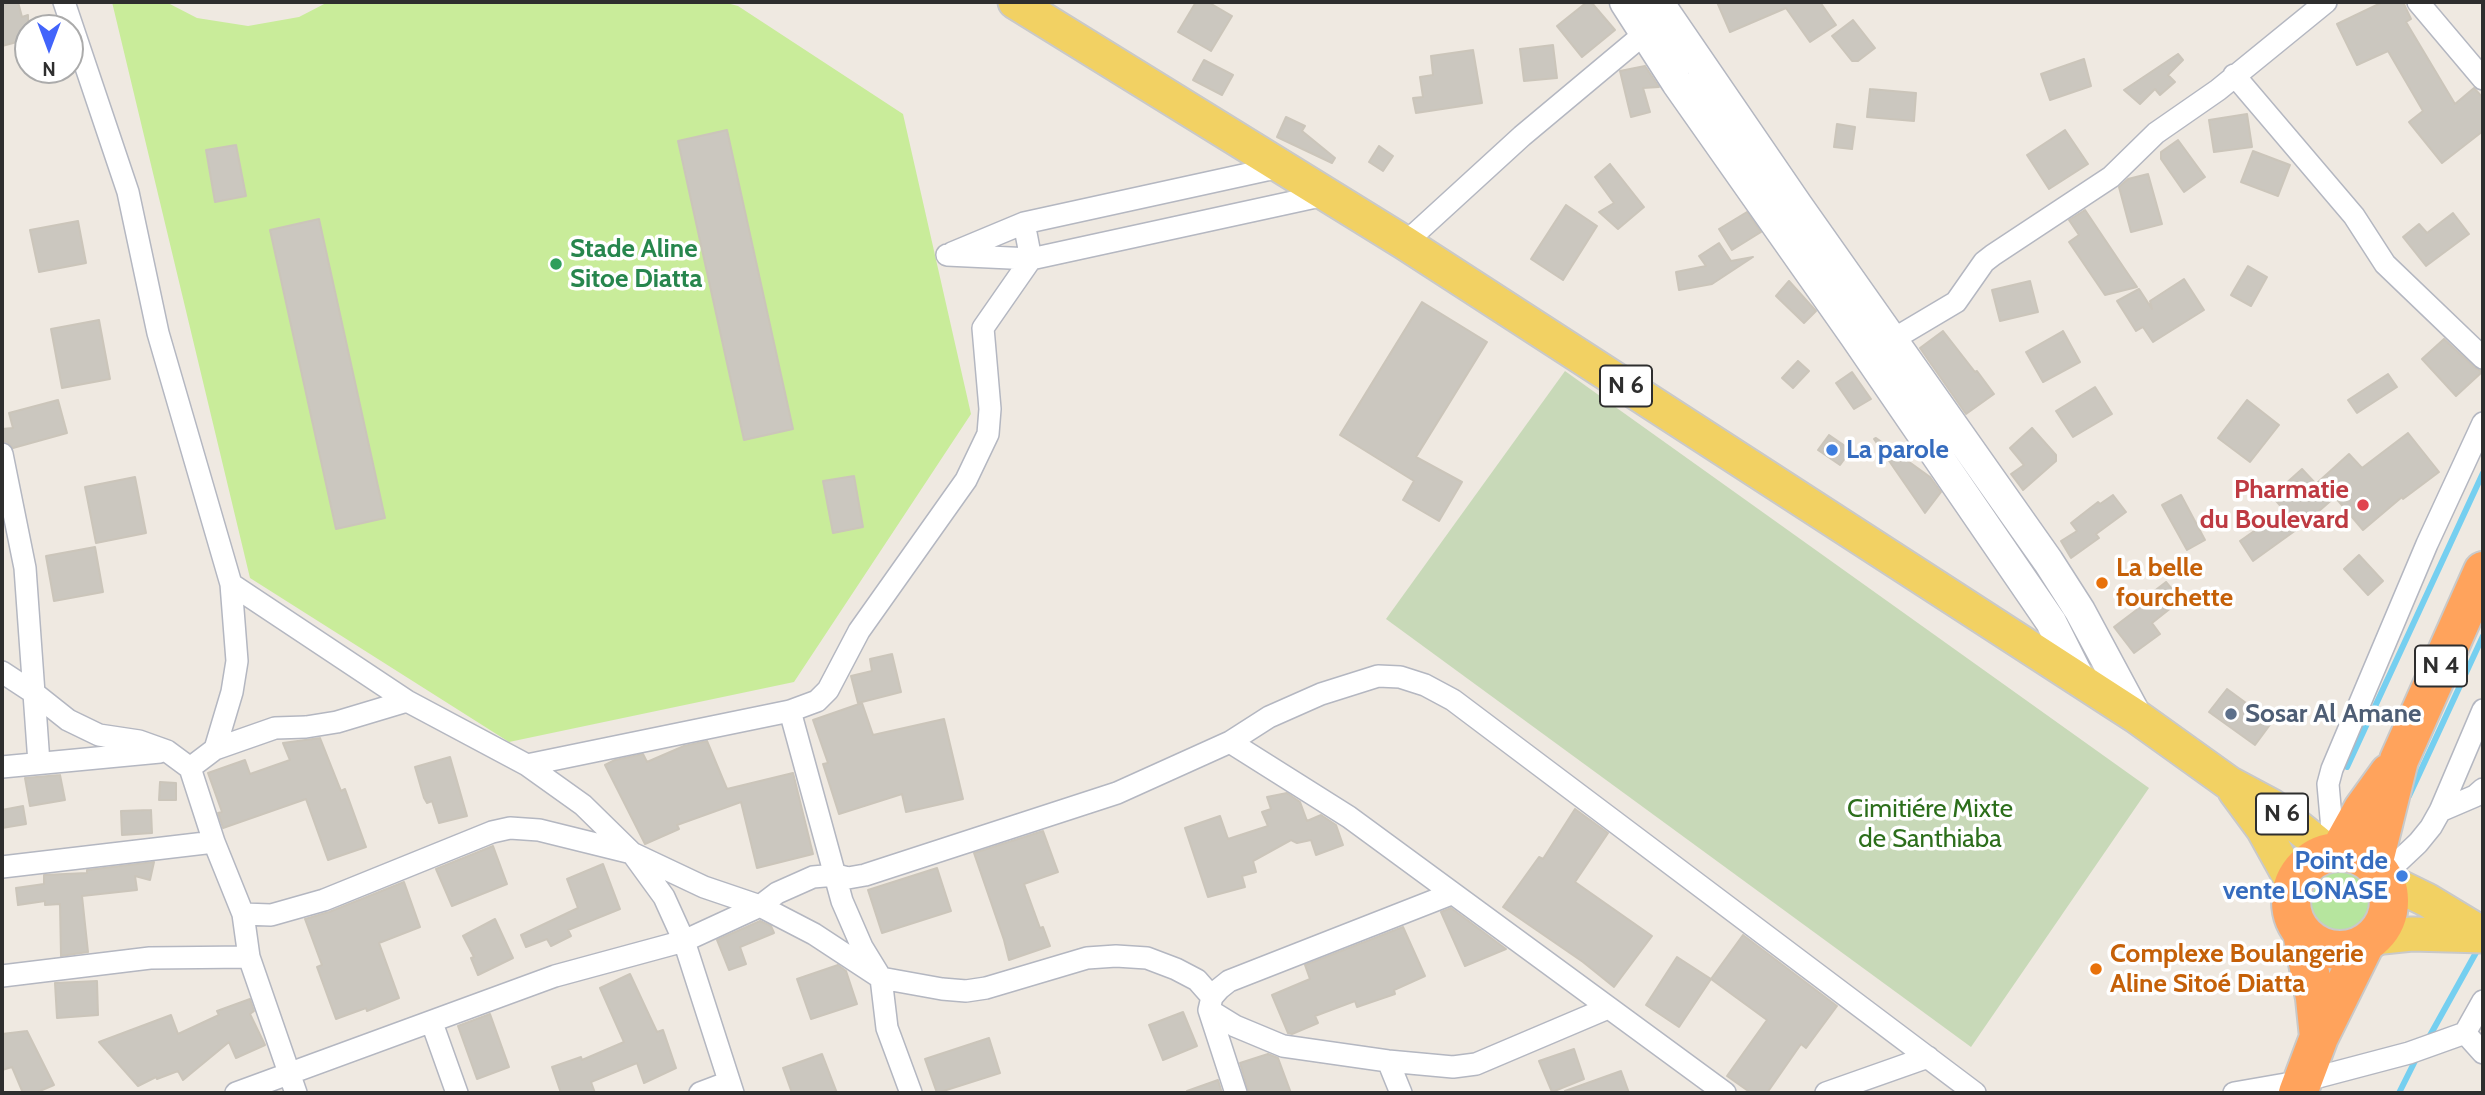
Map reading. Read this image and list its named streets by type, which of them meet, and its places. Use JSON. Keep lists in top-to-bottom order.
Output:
{
  "streets": {
    "highway": ["N 4"],
    "main road": ["N 6"]
  },
  "crossings": [
    ["N 6", "N 4"]
  ],
  "parks": ["Cimitiére Mixte de Santhiaba"],
  "places": [
    "Stade Aline Sitoe Diatta",
    "La parole",
    "Pharmatie du Boulevard",
    "La belle fourchette",
    "Sosar Al Amane",
    "Point de vente LONASE",
    "Complexe Boulangerie Aline Sitoé Diatta"
  ],
  "north": "bottom"
}
